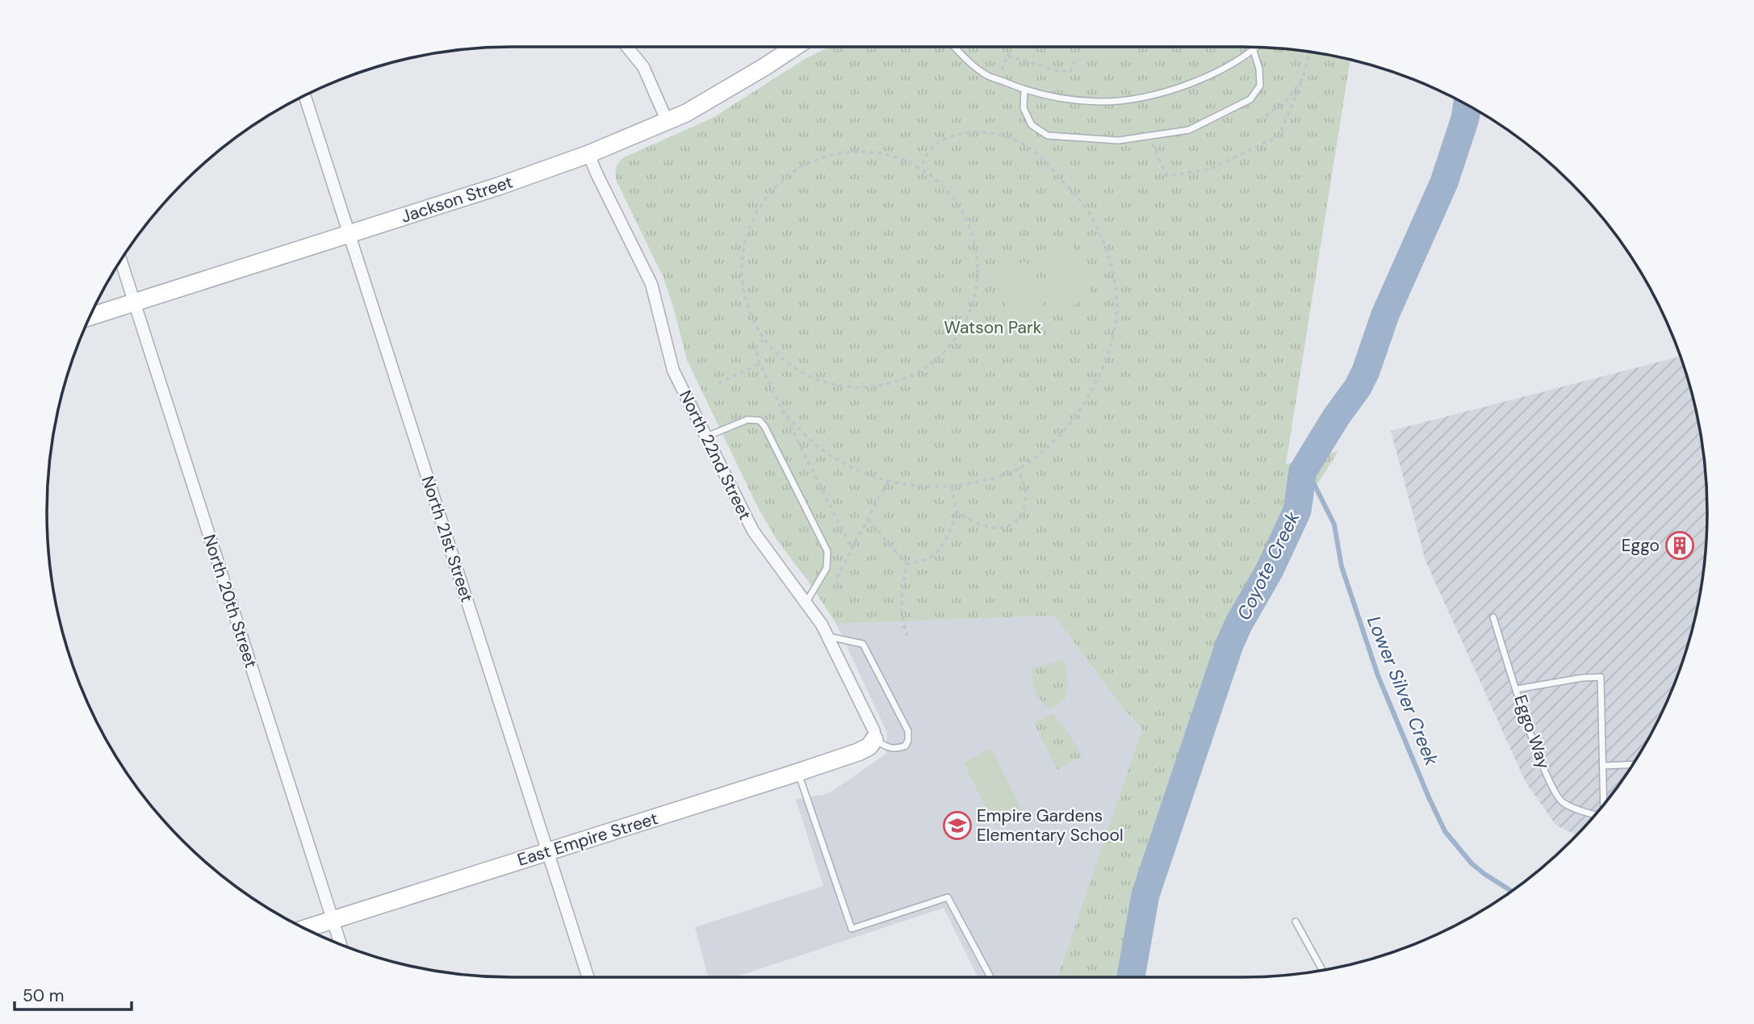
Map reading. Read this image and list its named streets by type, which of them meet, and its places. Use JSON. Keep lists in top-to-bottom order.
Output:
{
  "streets": {
    "street": [
      "Jackson Street",
      "North 22nd Street",
      "North 21st Street",
      "North 20th Street",
      "East Empire Street"
    ],
    "lane": ["Eggo Way"]
  },
  "crossings": [
    ["Jackson Street", "North 22nd Street"],
    ["Jackson Street", "North 21st Street"],
    ["Jackson Street", "North 20th Street"],
    ["North 22nd Street", "East Empire Street"],
    ["North 21st Street", "East Empire Street"],
    ["North 20th Street", "East Empire Street"]
  ],
  "water": ["Coyote Creek", "Lower Silver Creek"],
  "parks": ["Watson Park"],
  "places": {
    "building": ["Eggo"],
    "school or university": ["Empire Gardens Elementary School"]
  },
  "scale_bar": "50 m"
}
